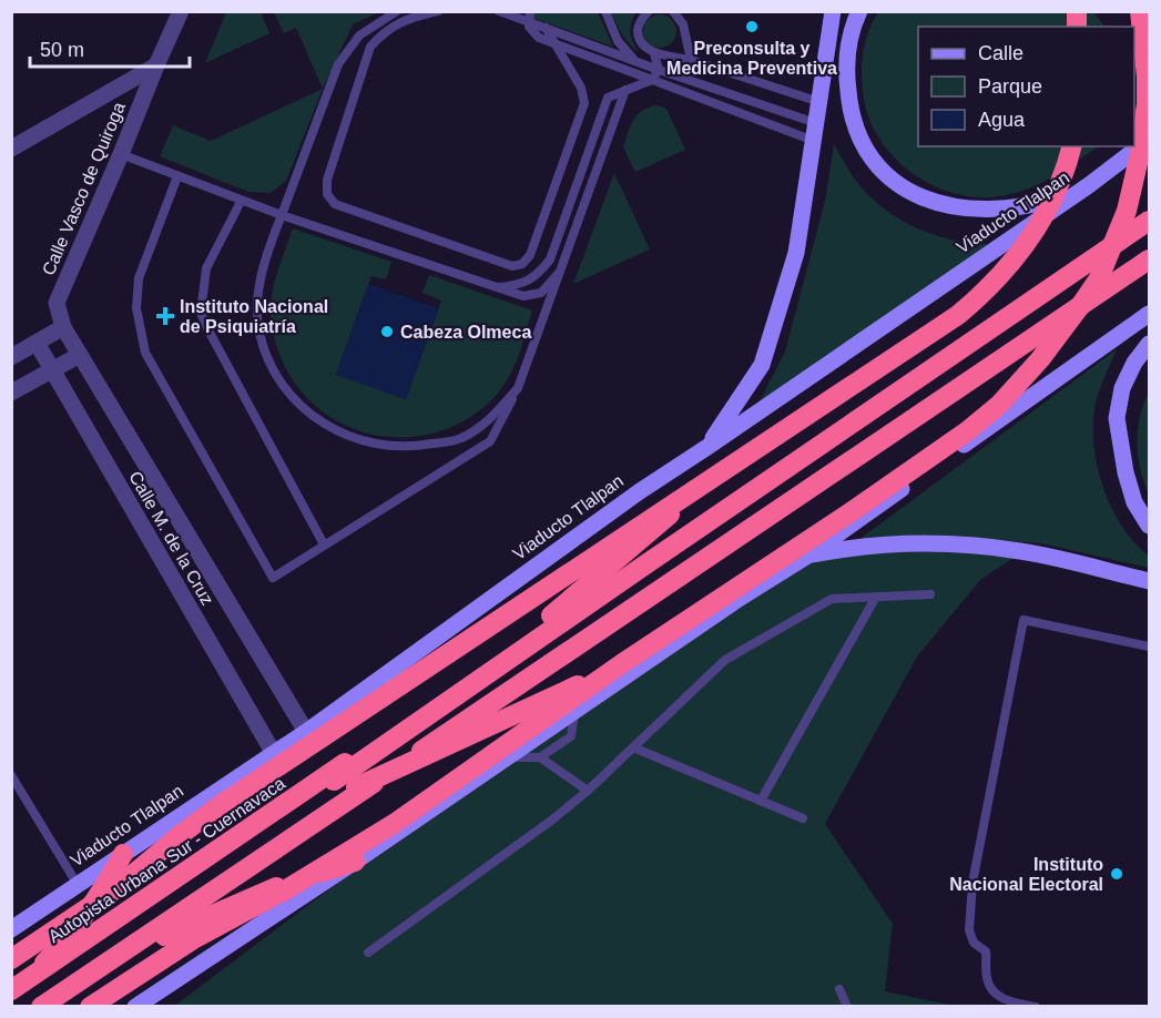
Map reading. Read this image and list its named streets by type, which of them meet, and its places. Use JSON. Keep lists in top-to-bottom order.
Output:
{
  "streets": {
    "highway": ["Autopista Urbana Sur - Cuernavaca"],
    "main road": ["Viaducto Tlalpan"],
    "street": ["Calle Vasco de Quiroga", "Calle M. de la Cruz"]
  },
  "crossings": [
    ["Calle Vasco de Quiroga", "Calle M. de la Cruz"],
    ["Viaducto Tlalpan", "Calle M. de la Cruz"]
  ],
  "places": {
    "other": ["Preconsulta y Medicina Preventiva", "Cabeza Olmeca", "Instituto Nacional Electoral"],
    "health": ["Instituto Nacional de Psiquiatría"]
  },
  "legend": ["Calle", "Parque", "Agua"],
  "scale_bar": "50 m"
}
